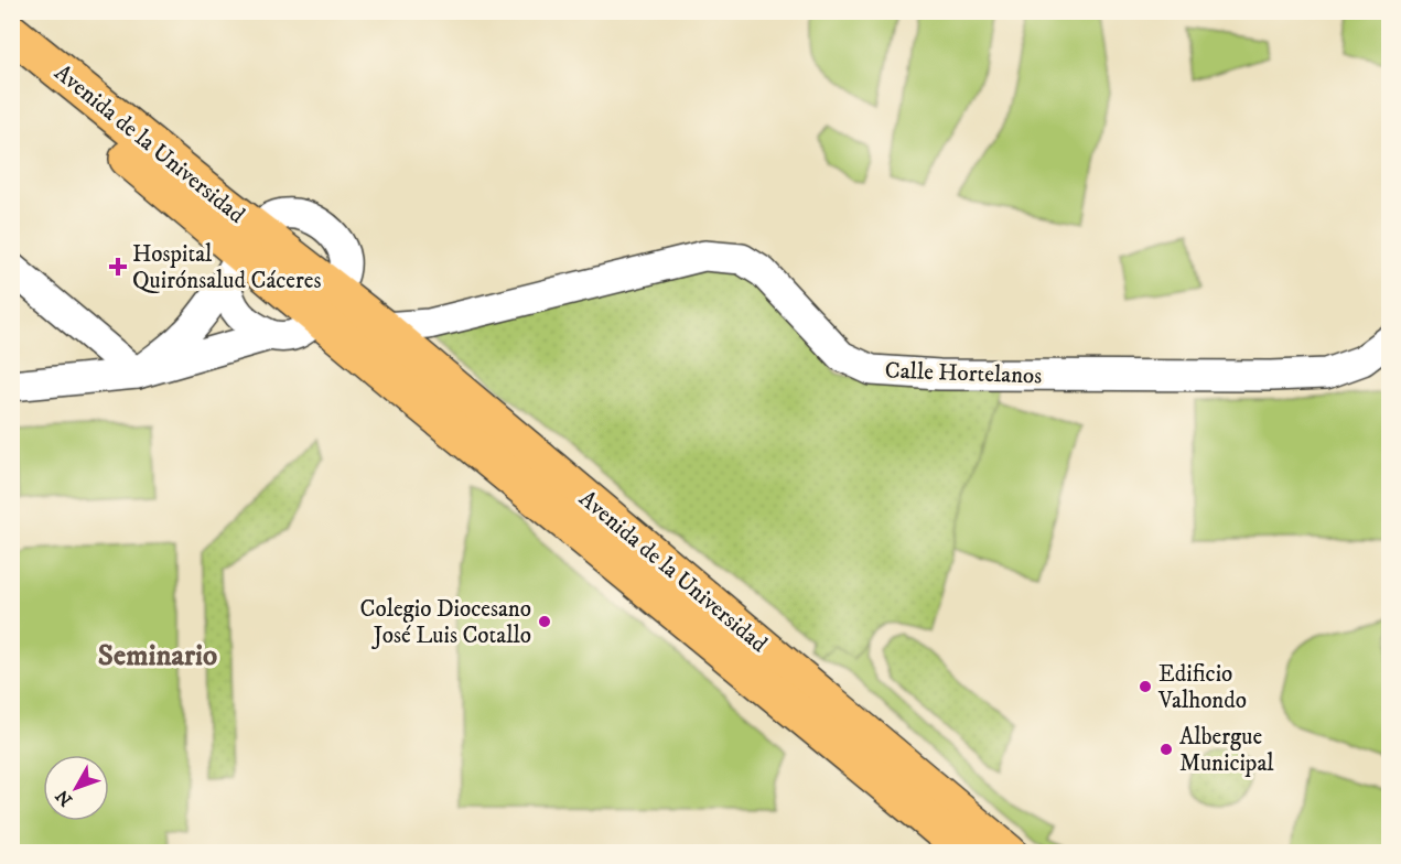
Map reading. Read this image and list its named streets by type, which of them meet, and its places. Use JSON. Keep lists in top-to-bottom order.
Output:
{
  "streets": {
    "main road": ["Avenida de la Universidad"],
    "street": ["Calle Hortelanos"]
  },
  "crossings": [
    ["Avenida de la Universidad", "Calle Hortelanos"]
  ],
  "districts": ["Seminario"],
  "places": {
    "health": ["Hospital Quirónsalud Cáceres"],
    "other": ["Colegio Diocesano José Luis Cotallo", "Edificio Valhondo", "Albergue Municipal"]
  },
  "north": "bottom left"
}
